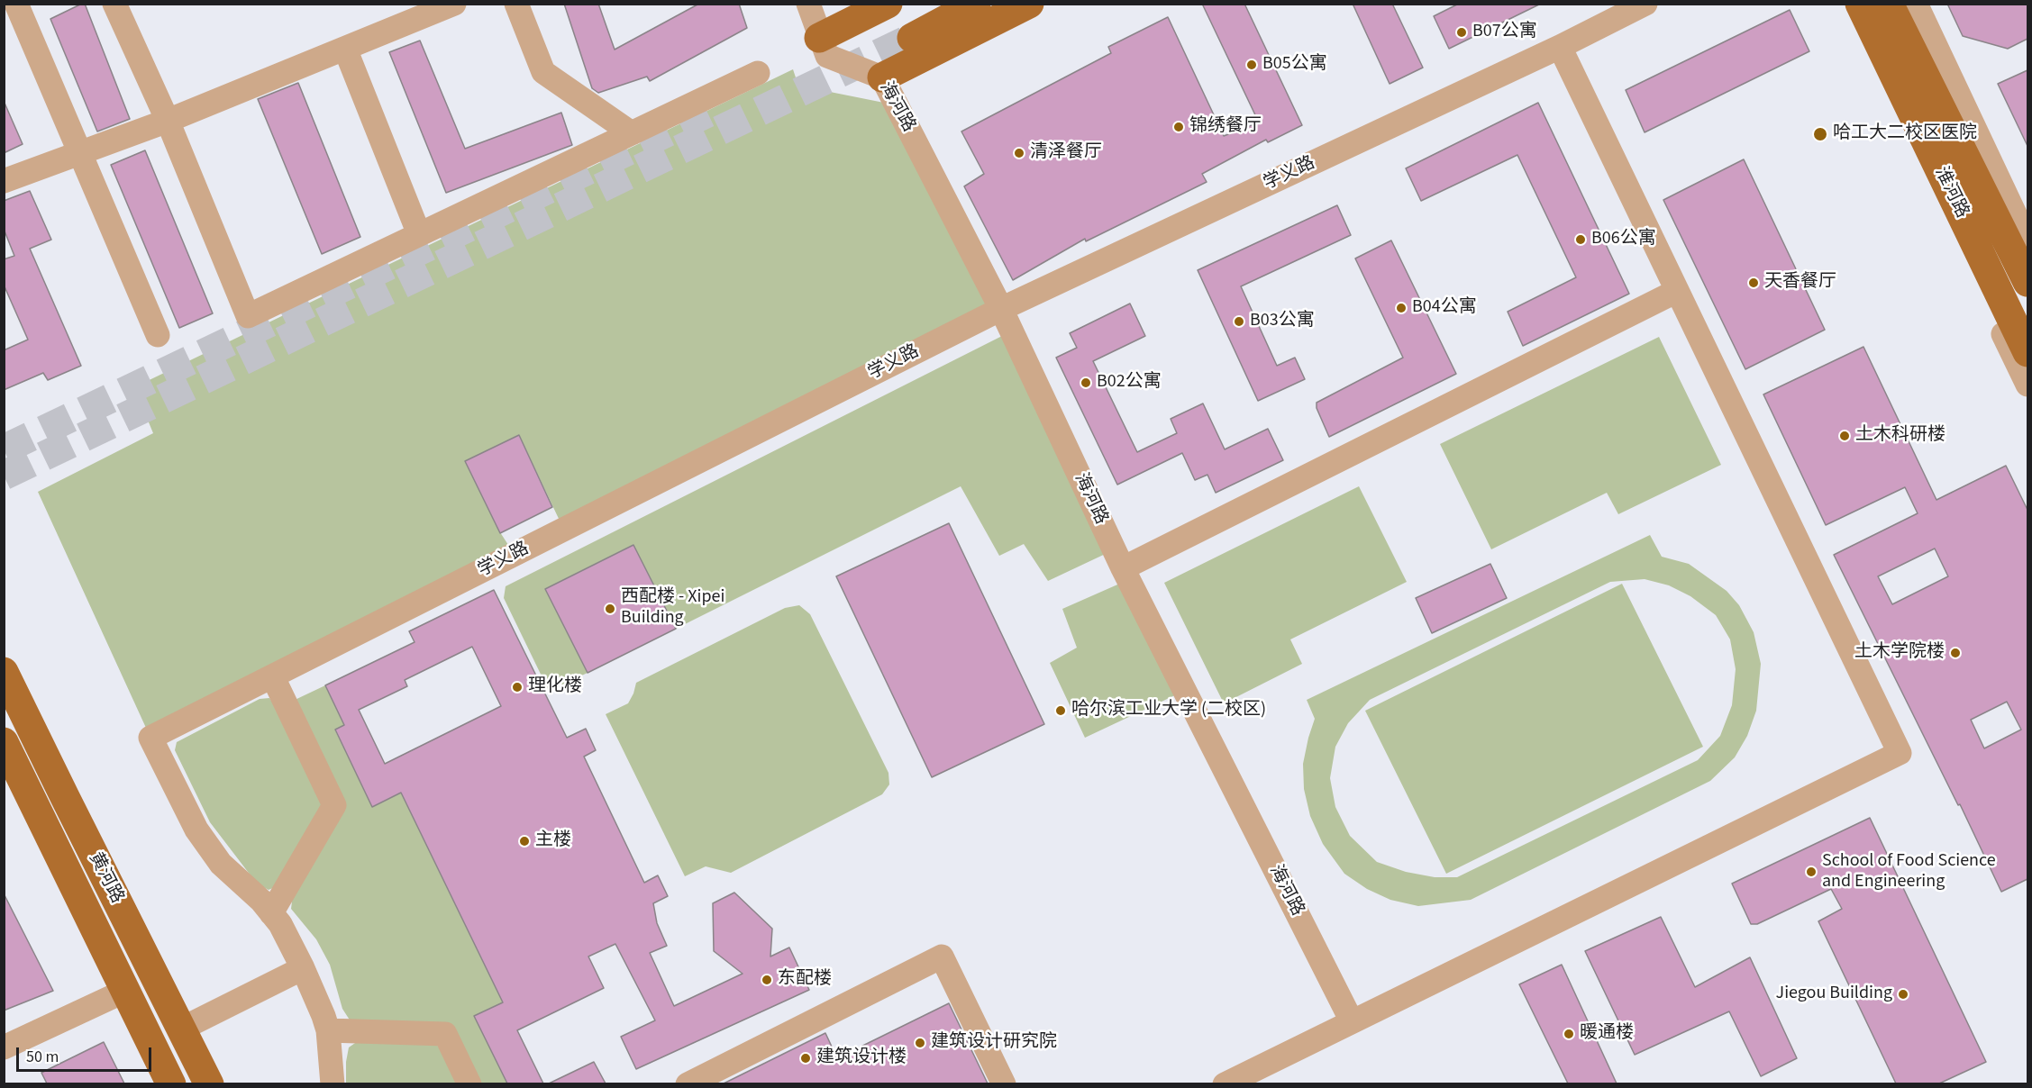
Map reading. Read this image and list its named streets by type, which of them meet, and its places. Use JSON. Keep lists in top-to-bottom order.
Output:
{
  "streets": {
    "main road": ["淮河路", "黄河路"],
    "street": ["海河路", "学义路"]
  },
  "crossings": [
    ["海河路", "学义路"]
  ],
  "places": [
    "B07公寓",
    "B05公寓",
    "锦绣餐厅",
    "哈工大二校区医院",
    "清泽餐厅",
    "B06公寓",
    "天香餐厅",
    "B04公寓",
    "B03公寓",
    "B02公寓",
    "土木科研楼",
    "西配楼 - Xipei Building",
    "土木学院楼",
    "理化楼",
    "哈尔滨工业大学 (二校区)",
    "主楼",
    "School of Food Science and Engineering",
    "东配楼",
    "Jiegou Building",
    "暖通楼",
    "建筑设计研究院",
    "建筑设计楼"
  ],
  "scale_bar": "50 m"
}
